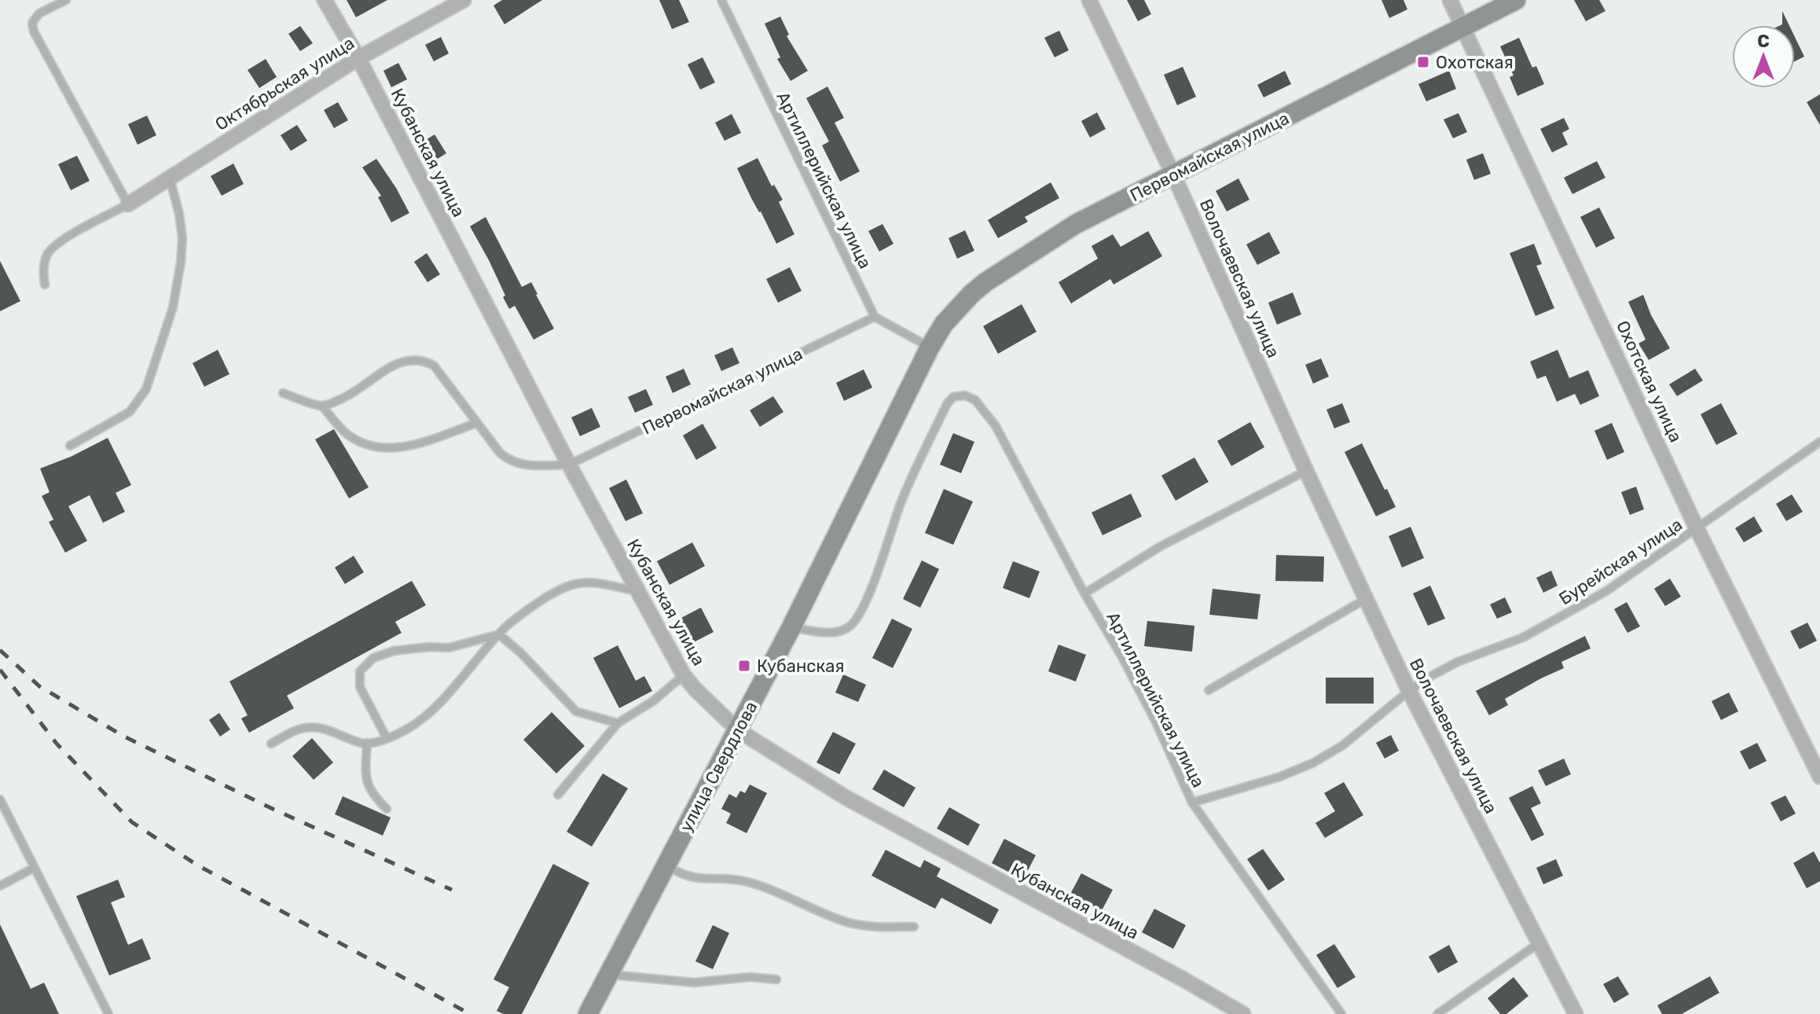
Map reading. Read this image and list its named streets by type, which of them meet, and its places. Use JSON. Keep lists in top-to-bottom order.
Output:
{
  "streets": {
    "main road": ["Первомайская улица", "улица Свердлова"],
    "street": [
      "Октябрьская улица",
      "Кубанская улица",
      "Волочаевская улица",
      "Охотская улица"
    ],
    "lane": ["Артиллерийская улица", "Бурейская улица"]
  },
  "crossings": [
    ["Октябрьская улица", "Кубанская улица"],
    ["Кубанская улица", "Первомайская улица"],
    ["Кубанская улица", "улица Свердлова"],
    ["Первомайская улица", "Артиллерийская улица"],
    ["Первомайская улица", "Волочаевская улица"],
    ["Первомайская улица", "Охотская улица"],
    ["Первомайская улица", "улица Свердлова"],
    ["Артиллерийская улица", "Бурейская улица"],
    ["Артиллерийская улица", "улица Свердлова"],
    ["Волочаевская улица", "Бурейская улица"],
    ["Охотская улица", "Бурейская улица"]
  ],
  "places": {
    "transit": ["Охотская", "Кубанская"]
  },
  "north": "top"
}
